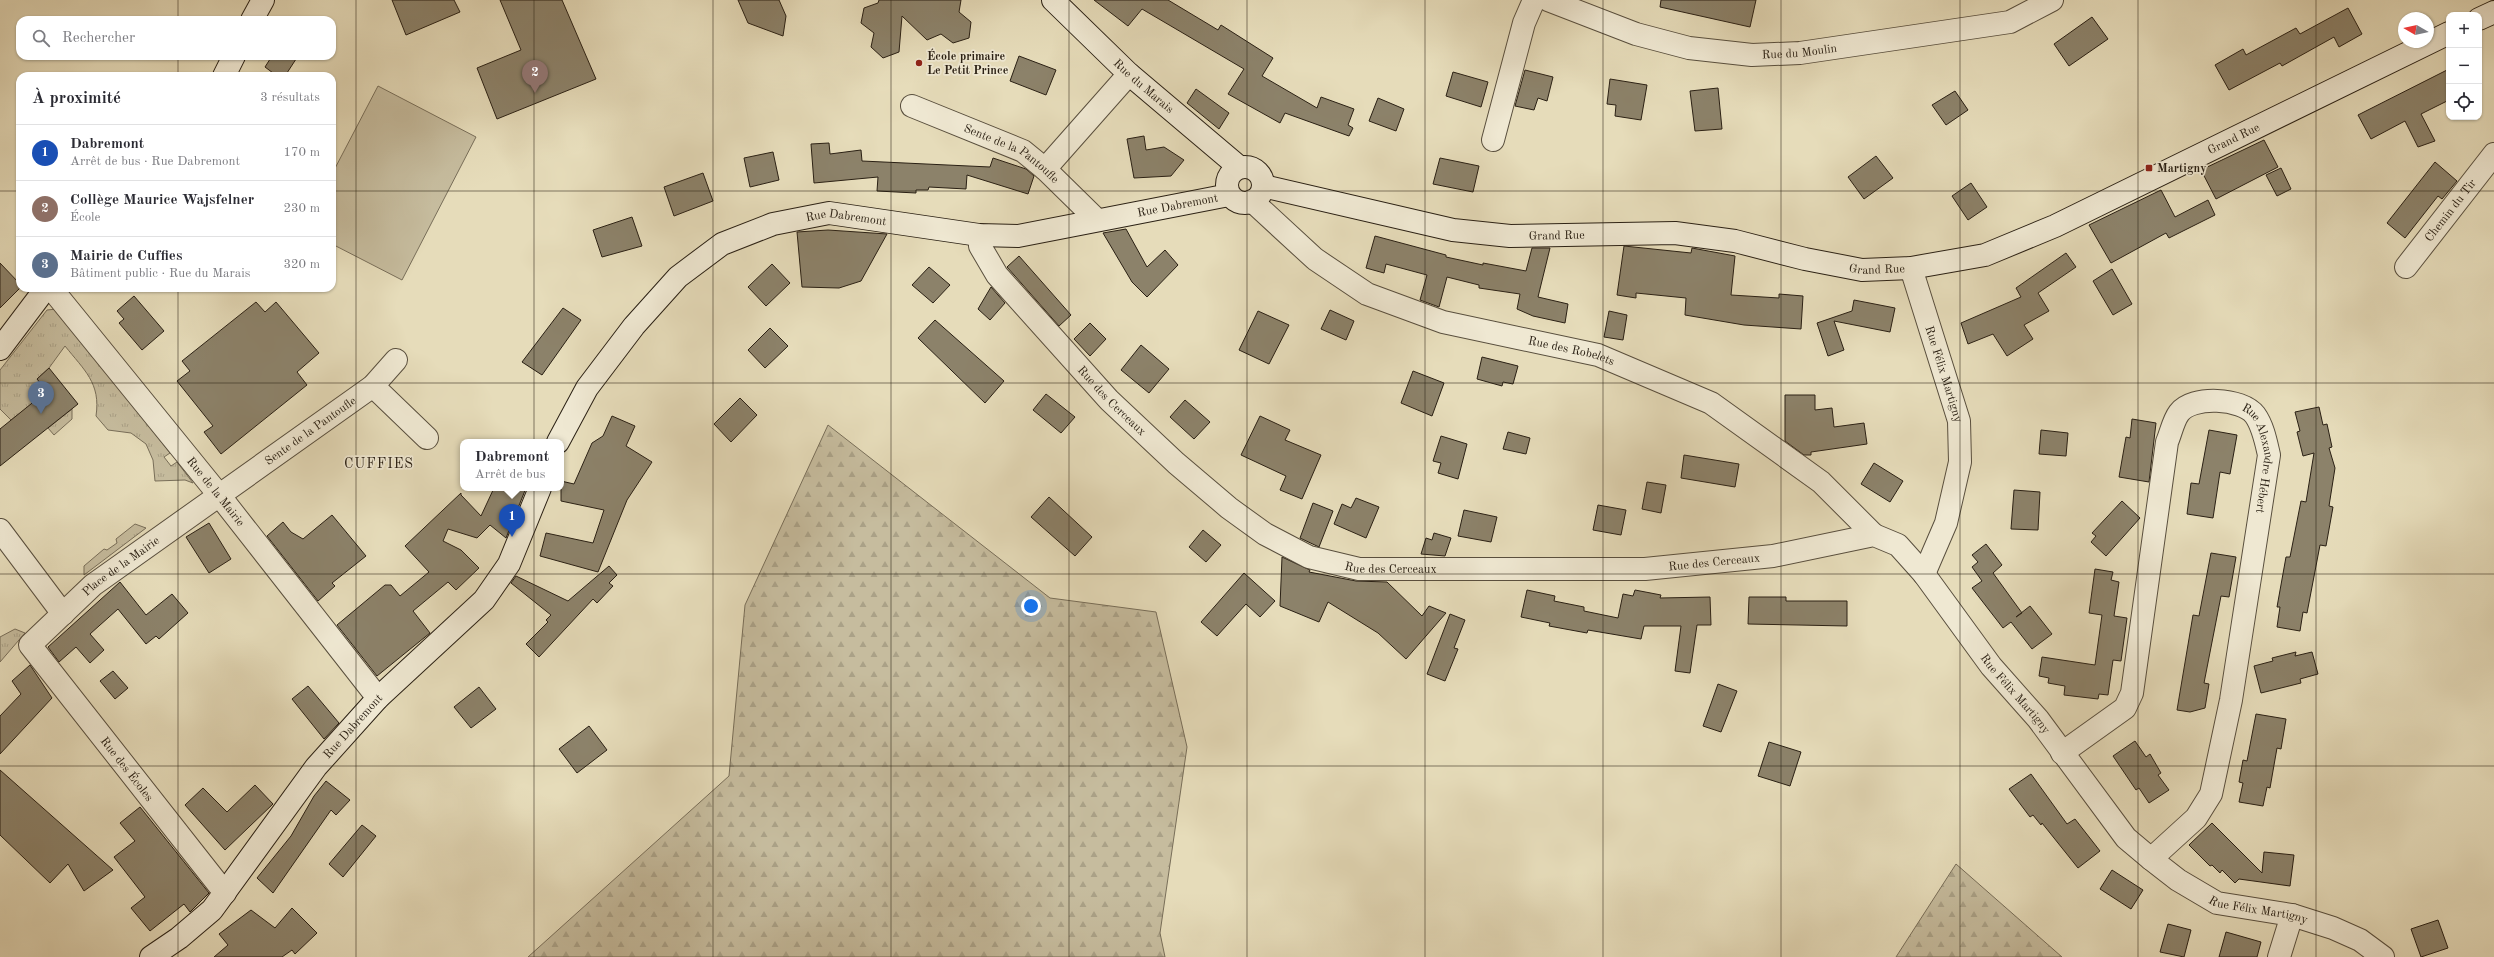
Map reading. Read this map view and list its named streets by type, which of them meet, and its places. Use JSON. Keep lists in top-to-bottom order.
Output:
{
  "streets": {
    "street": [
      "Rue du Moulin",
      "Rue du Marais",
      "Grand Rue",
      "Sente de la Pantoufle",
      "Rue Dabremont",
      "Chemin du Tir",
      "Rue des Robelets",
      "Rue Félix Martigny",
      "Rue des Cerceaux",
      "Rue Alexandre Hébert",
      "Rue de la Mairie",
      "Place de la Mairie",
      "Rue des Écoles"
    ]
  },
  "crossings": [
    ["Rue du Marais", "Grand Rue"],
    ["Rue du Marais", "Rue Dabremont"],
    ["Rue du Marais", "Rue des Robelets"],
    ["Grand Rue", "Rue Dabremont"],
    ["Grand Rue", "Rue des Robelets"],
    ["Grand Rue", "Rue Félix Martigny"],
    ["Sente de la Pantoufle", "Rue Dabremont"],
    ["Sente de la Pantoufle", "Rue de la Mairie"],
    ["Sente de la Pantoufle", "Place de la Mairie"],
    ["Rue Dabremont", "Rue des Robelets"],
    ["Rue Dabremont", "Rue des Cerceaux"],
    ["Rue Dabremont", "Rue de la Mairie"],
    ["Rue Dabremont", "Rue des Écoles"],
    ["Rue des Robelets", "Rue des Cerceaux"],
    ["Rue Félix Martigny", "Rue Alexandre Hébert"],
    ["Rue de la Mairie", "Place de la Mairie"],
    ["Place de la Mairie", "Rue des Écoles"]
  ],
  "districts": ["CUFFIES"],
  "places": {
    "other": ["École primaire Le Petit Prince"],
    "transit": ["Martigny"]
  },
  "north": "left",
  "page": {
    "map_buttons": ["+", "−"],
    "search": "Rechercher",
    "pins": ["2", "3", "1"],
    "heading": ["À proximité", "3 résultats"],
    "list": [
      {
        "mark": "1",
        "name": "Dabremont",
        "note": "Arrêt de bus · Rue Dabremont",
        "value": "170 m"
      },
      {
        "mark": "2",
        "name": "Collège Maurice Wajsfelner",
        "note": "École",
        "value": "230 m"
      },
      {
        "mark": "3",
        "name": "Mairie de Cuffies",
        "note": "Bâtiment public · Rue du Marais",
        "value": "320 m"
      }
    ],
    "popup": ["Dabremont", "Arrêt de bus"]
  }
}
